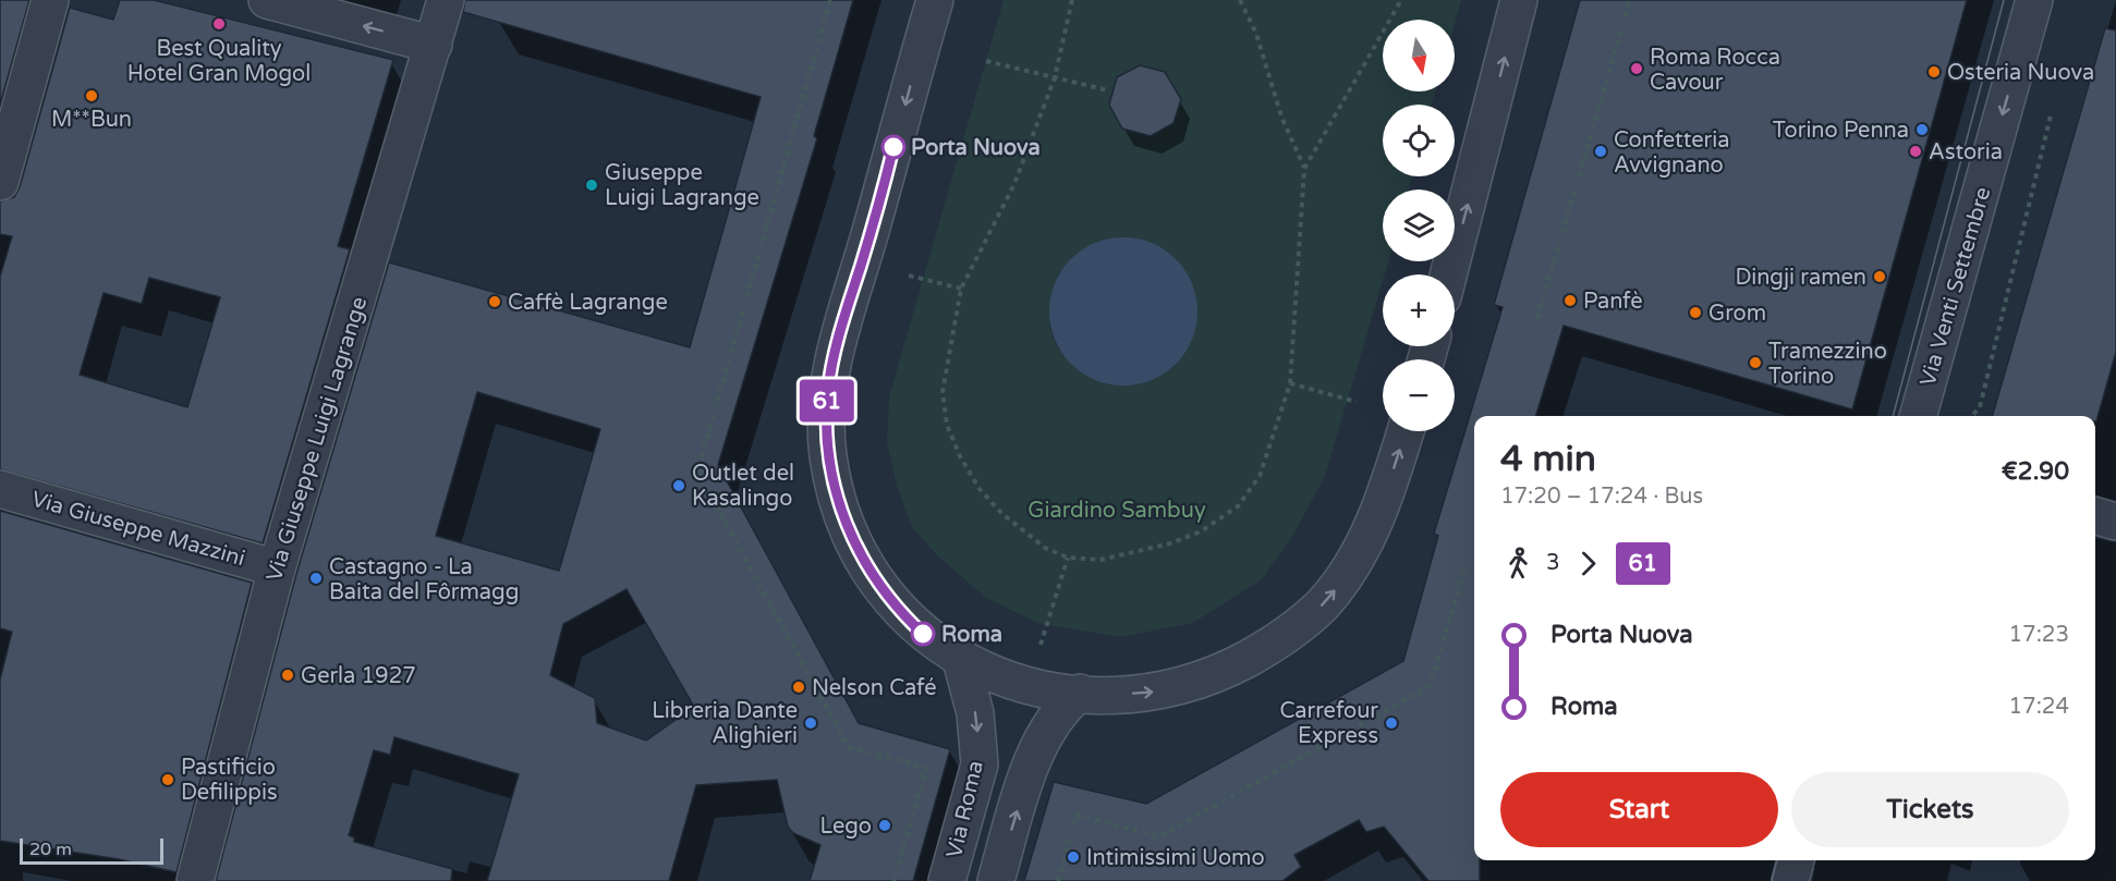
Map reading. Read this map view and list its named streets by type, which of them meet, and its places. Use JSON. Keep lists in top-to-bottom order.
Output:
{
  "streets": {
    "street": [
      "Via Venti Settembre",
      "Via Giuseppe Luigi Lagrange",
      "Via Giuseppe Mazzini",
      "Via Roma"
    ]
  },
  "crossings": [
    ["Via Giuseppe Luigi Lagrange", "Via Giuseppe Mazzini"]
  ],
  "one_way": ["Via Venti Settembre"],
  "parks": ["Giardino Sambuy"],
  "places": [
    "Best Quality Hotel Gran Mogol",
    "Roma Rocca Cavour",
    "Osteria Nuova",
    "M**Bun",
    "Torino Penna",
    "Porta Nuova",
    "Confetteria Avvignano",
    "Astoria",
    "Giuseppe Luigi Lagrange",
    "Dingji ramen",
    "Panfè",
    "Caffè Lagrange",
    "Grom",
    "Tramezzino Torino",
    "Outlet del Kasalingo",
    "Castagno - La Baita del Fôrmagg",
    "Roma",
    "Gerla 1927",
    "Nelson Café",
    "Libreria Dante Alighieri",
    "Carrefour Express",
    "Pastificio Defilippis",
    "Lego",
    "Intimissimi Uomo"
  ],
  "lines": ["bus line 61"],
  "scale_bar": "20 m",
  "north": "bottom",
  "page": {
    "on_map": "61",
    "map_buttons": ["+", "−"],
    "heading": ["4 min", "17:20 – 17:24 · Bus", "€2.90"],
    "legs": ["3", "61"],
    "list": [
      {
        "name": "Porta Nuova",
        "value": "17:23"
      },
      {
        "name": "Roma",
        "value": "17:24"
      }
    ],
    "buttons": ["Start", "Tickets"],
    "scale": "20 m"
  }
}
